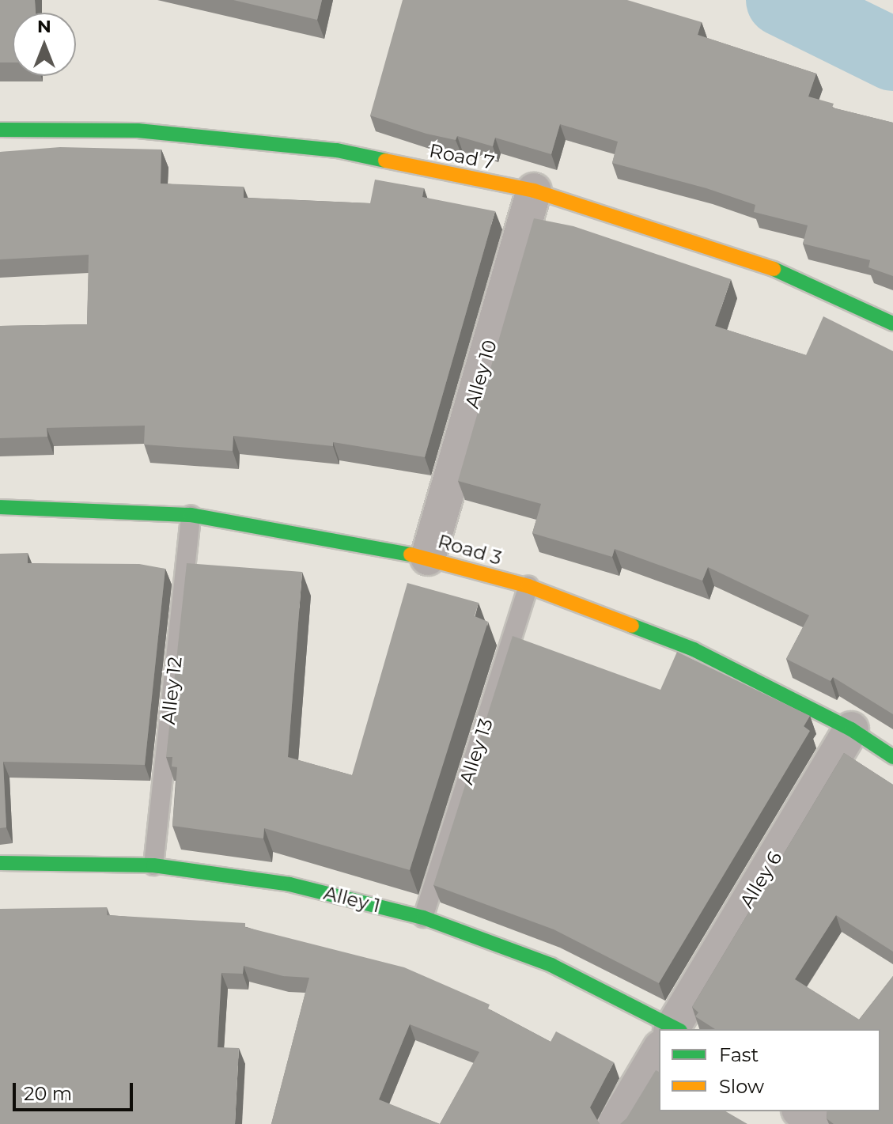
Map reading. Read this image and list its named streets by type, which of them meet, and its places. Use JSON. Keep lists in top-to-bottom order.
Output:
{
  "streets": {
    "street": [
      "Road 7",
      "Alley 10",
      "Road 3",
      "Alley 6",
      "Alley 1"
    ],
    "lane": ["Alley 12", "Alley 13"]
  },
  "crossings": [
    ["Road 7", "Alley 10"],
    ["Alley 10", "Road 3"],
    ["Road 3", "Alley 12"],
    ["Road 3", "Alley 13"],
    ["Road 3", "Alley 6"],
    ["Alley 12", "Alley 1"],
    ["Alley 13", "Alley 1"]
  ],
  "legend": ["Fast", "Slow"],
  "scale_bar": "20 m",
  "north": "top"
}
